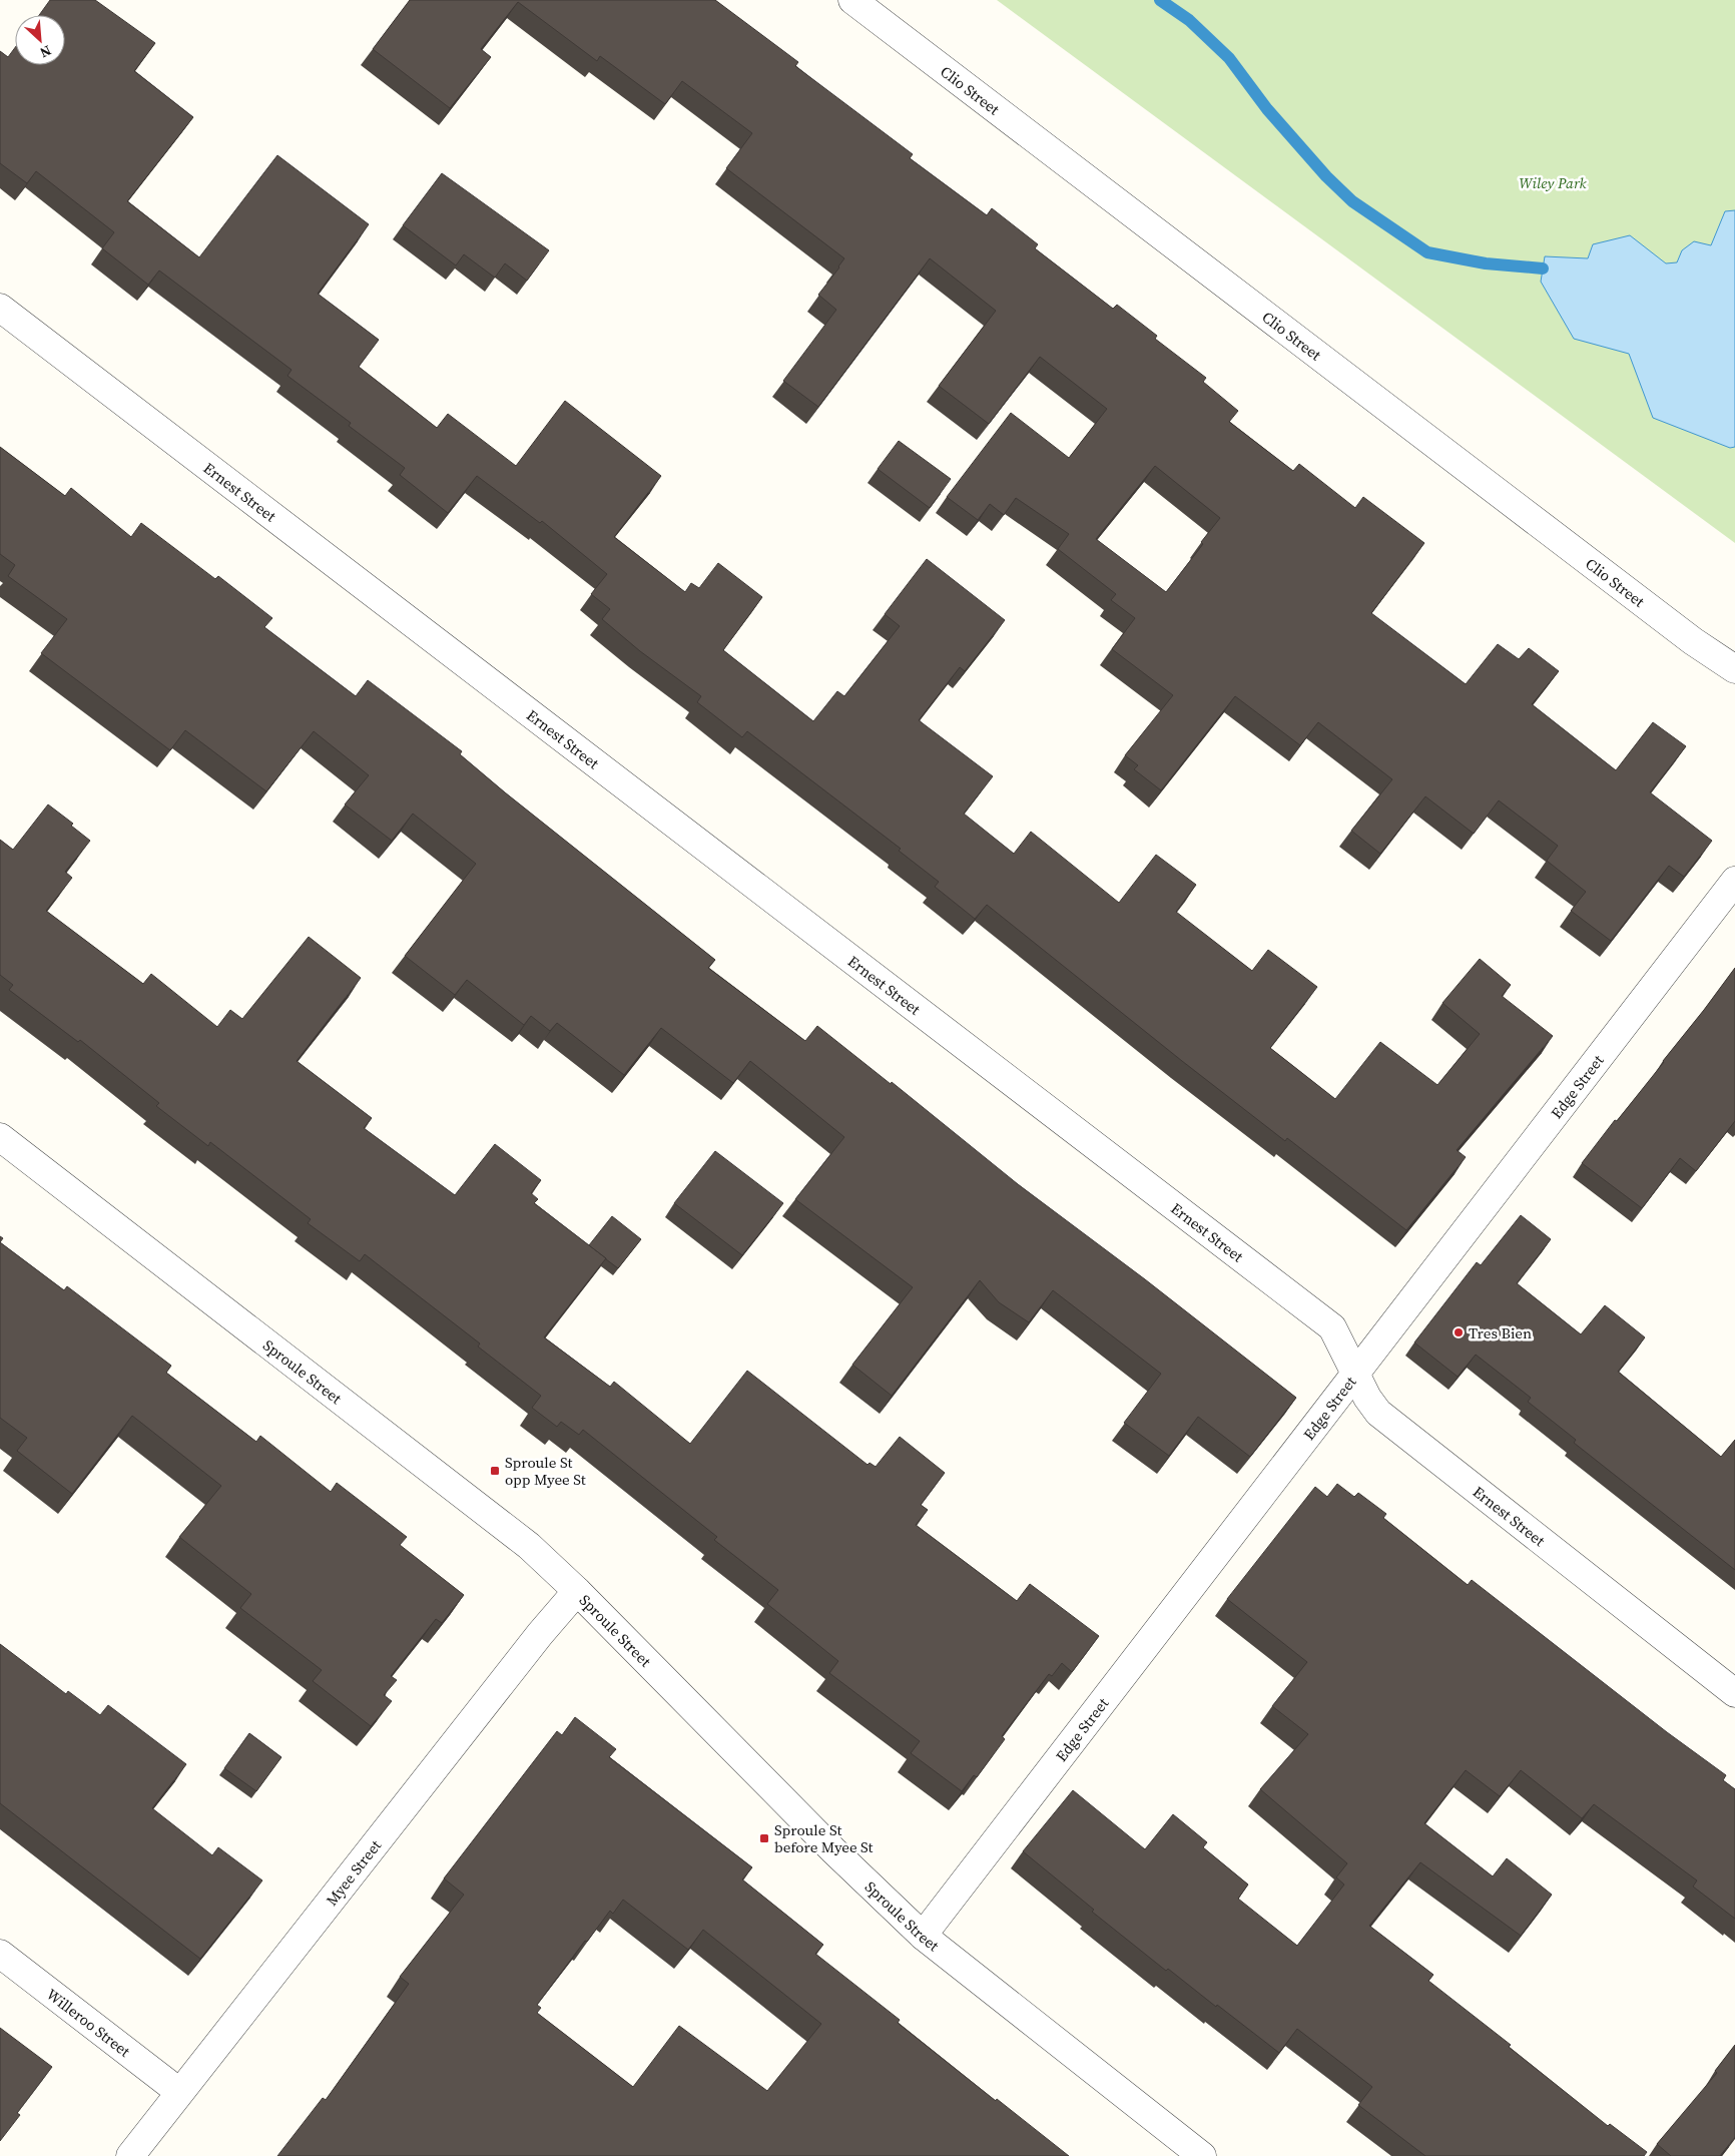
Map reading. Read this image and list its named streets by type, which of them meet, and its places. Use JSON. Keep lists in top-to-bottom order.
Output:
{
  "streets": {
    "street": [
      "Clio Street",
      "Ernest Street",
      "Edge Street",
      "Sproule Street",
      "Myee Street",
      "Willeroo Street"
    ]
  },
  "crossings": [
    ["Ernest Street", "Edge Street"],
    ["Edge Street", "Sproule Street"],
    ["Sproule Street", "Myee Street"],
    ["Myee Street", "Willeroo Street"]
  ],
  "parks": ["Wiley Park"],
  "places": {
    "other": ["Tres Bien"],
    "transit": ["Sproule St opp Myee St", "Sproule St before Myee St"]
  },
  "north": "bottom right"
}
